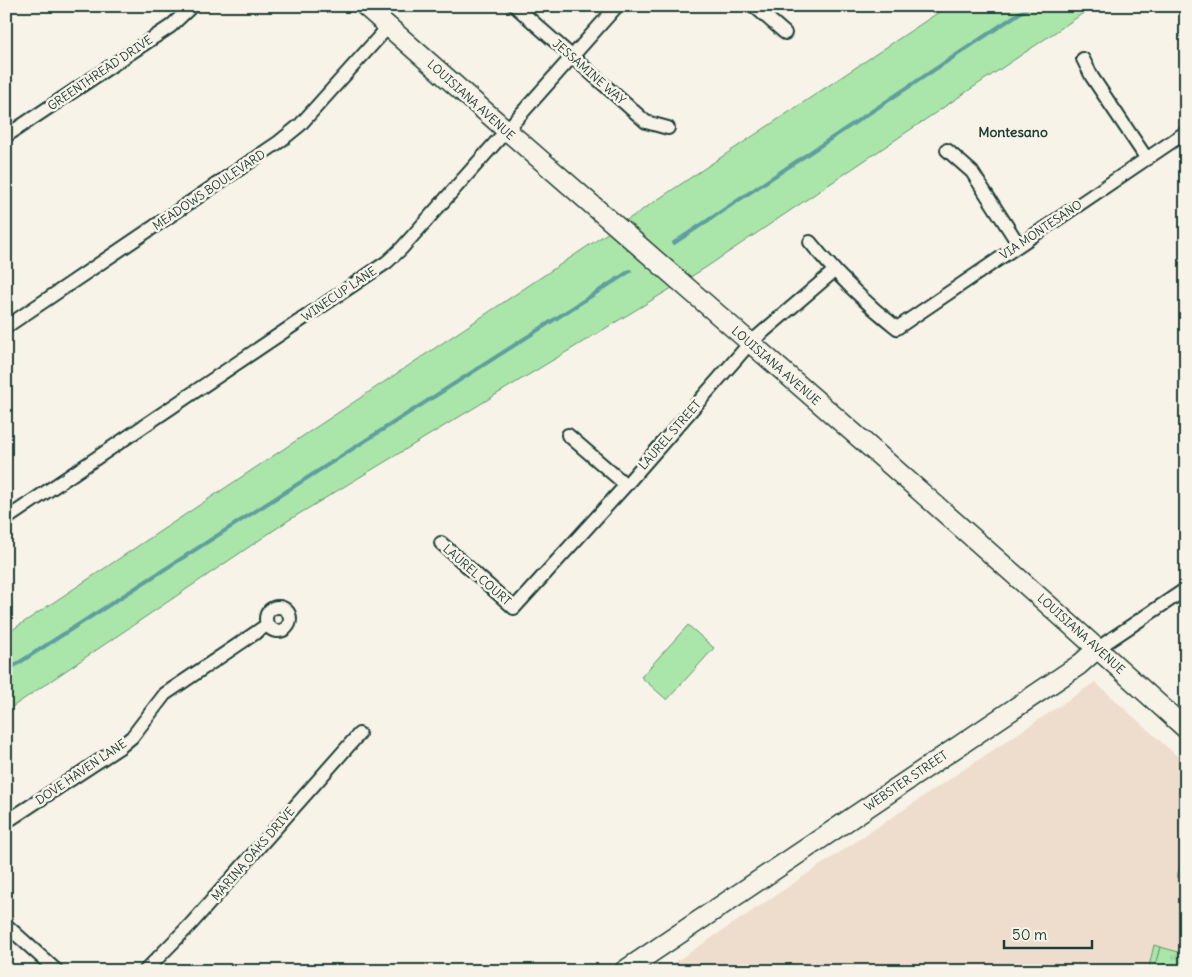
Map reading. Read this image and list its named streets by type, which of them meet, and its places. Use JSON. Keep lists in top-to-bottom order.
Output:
{
  "streets": {
    "street": [
      "JESSAMINE WAY",
      "GREENTHREAD DRIVE",
      "LOUISIANA AVENUE",
      "MEADOWS BOULEVARD",
      "VIA MONTESANO",
      "WINECUP LANE",
      "LAUREL STREET",
      "LAUREL COURT",
      "DOVE HAVEN LANE",
      "WEBSTER STREET",
      "MARINA OAKS DRIVE"
    ]
  },
  "crossings": [
    ["JESSAMINE WAY", "WINECUP LANE"],
    ["LOUISIANA AVENUE", "MEADOWS BOULEVARD"],
    ["LOUISIANA AVENUE", "WINECUP LANE"],
    ["LOUISIANA AVENUE", "LAUREL STREET"],
    ["LOUISIANA AVENUE", "WEBSTER STREET"],
    ["VIA MONTESANO", "LAUREL STREET"],
    ["LAUREL STREET", "LAUREL COURT"]
  ],
  "districts": ["Montesano"],
  "scale_bar": "50 m"
}
